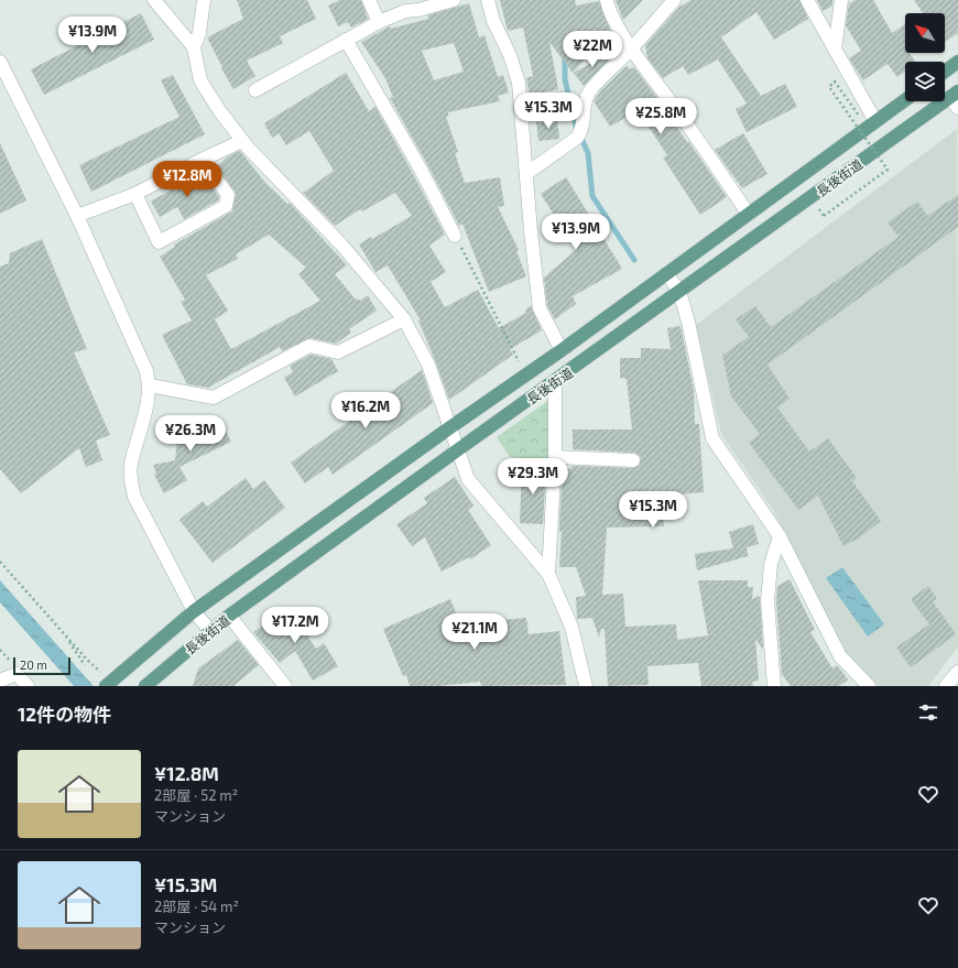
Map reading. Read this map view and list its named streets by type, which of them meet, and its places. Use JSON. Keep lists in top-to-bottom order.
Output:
{
  "streets": {
    "main road": ["長後街道"]
  },
  "scale_bar": "20 m",
  "north": "top left",
  "page": {
    "price": [
      "¥13.9M",
      "¥22M",
      "¥15.3M",
      "¥25.8M",
      "¥12.8M",
      "¥13.9M",
      "¥16.2M",
      "¥26.3M",
      "¥29.3M",
      "¥15.3M",
      "¥17.2M",
      "¥21.1M"
    ],
    "scale": "20 m",
    "heading": "12件の物件",
    "list": [
      {
        "name": "¥12.8M",
        "note": "2部屋 · 52 m² · マンション"
      },
      {
        "name": "¥15.3M",
        "note": "2部屋 · 54 m² · マンション"
      }
    ]
  }
}
